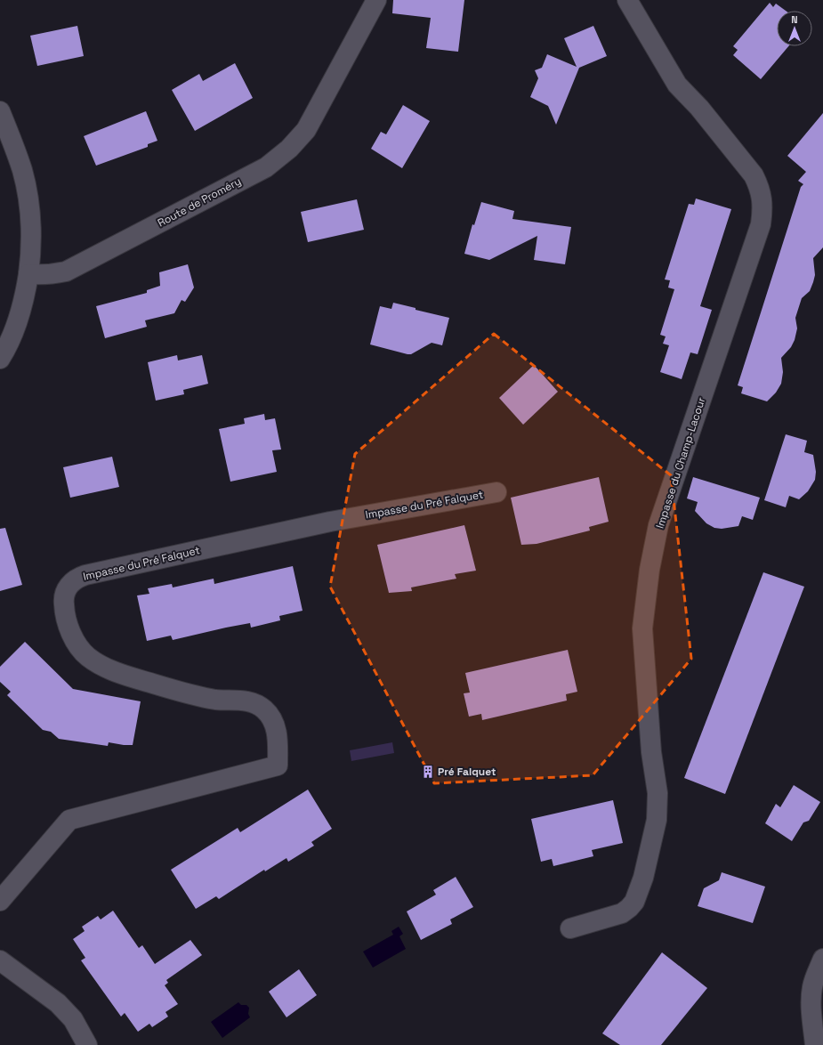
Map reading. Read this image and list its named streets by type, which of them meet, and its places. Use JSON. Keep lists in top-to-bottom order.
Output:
{
  "streets": {
    "street": ["Route de Proméry", "Impasse du Champ-Lacour", "Impasse du Pré Falquet"]
  },
  "places": {
    "building": ["Pré Falquet"]
  },
  "north": "top"
}
